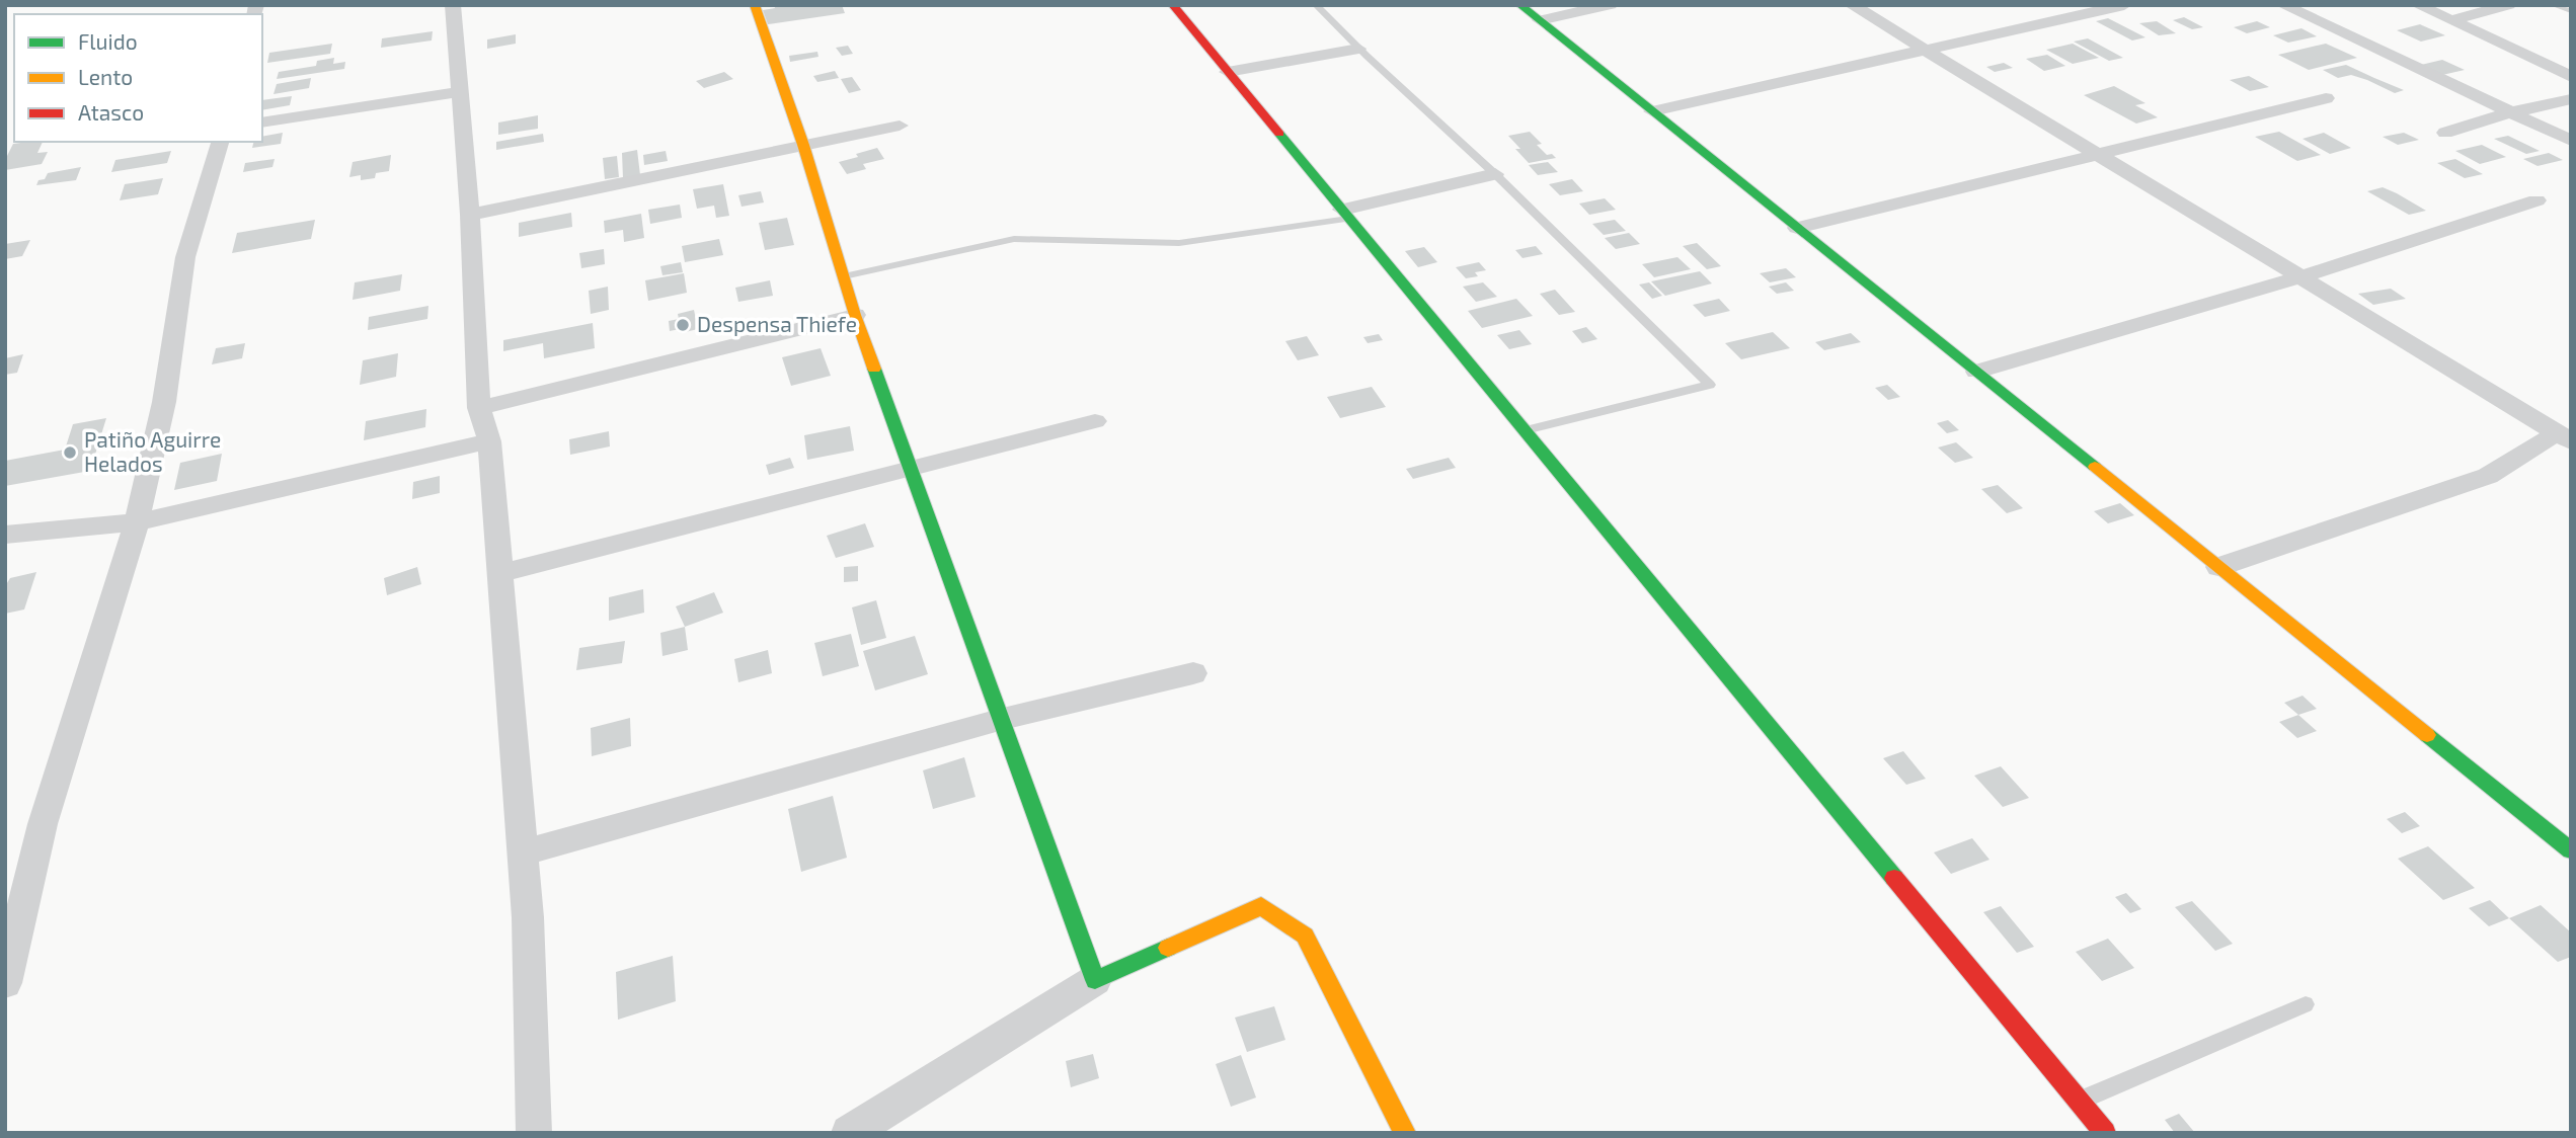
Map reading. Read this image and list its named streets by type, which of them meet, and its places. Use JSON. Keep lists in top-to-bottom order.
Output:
{
  "places": ["Despensa Thiefe", "Patiño Aguirre Helados"],
  "legend": ["Fluido", "Lento", "Atasco"]
}
